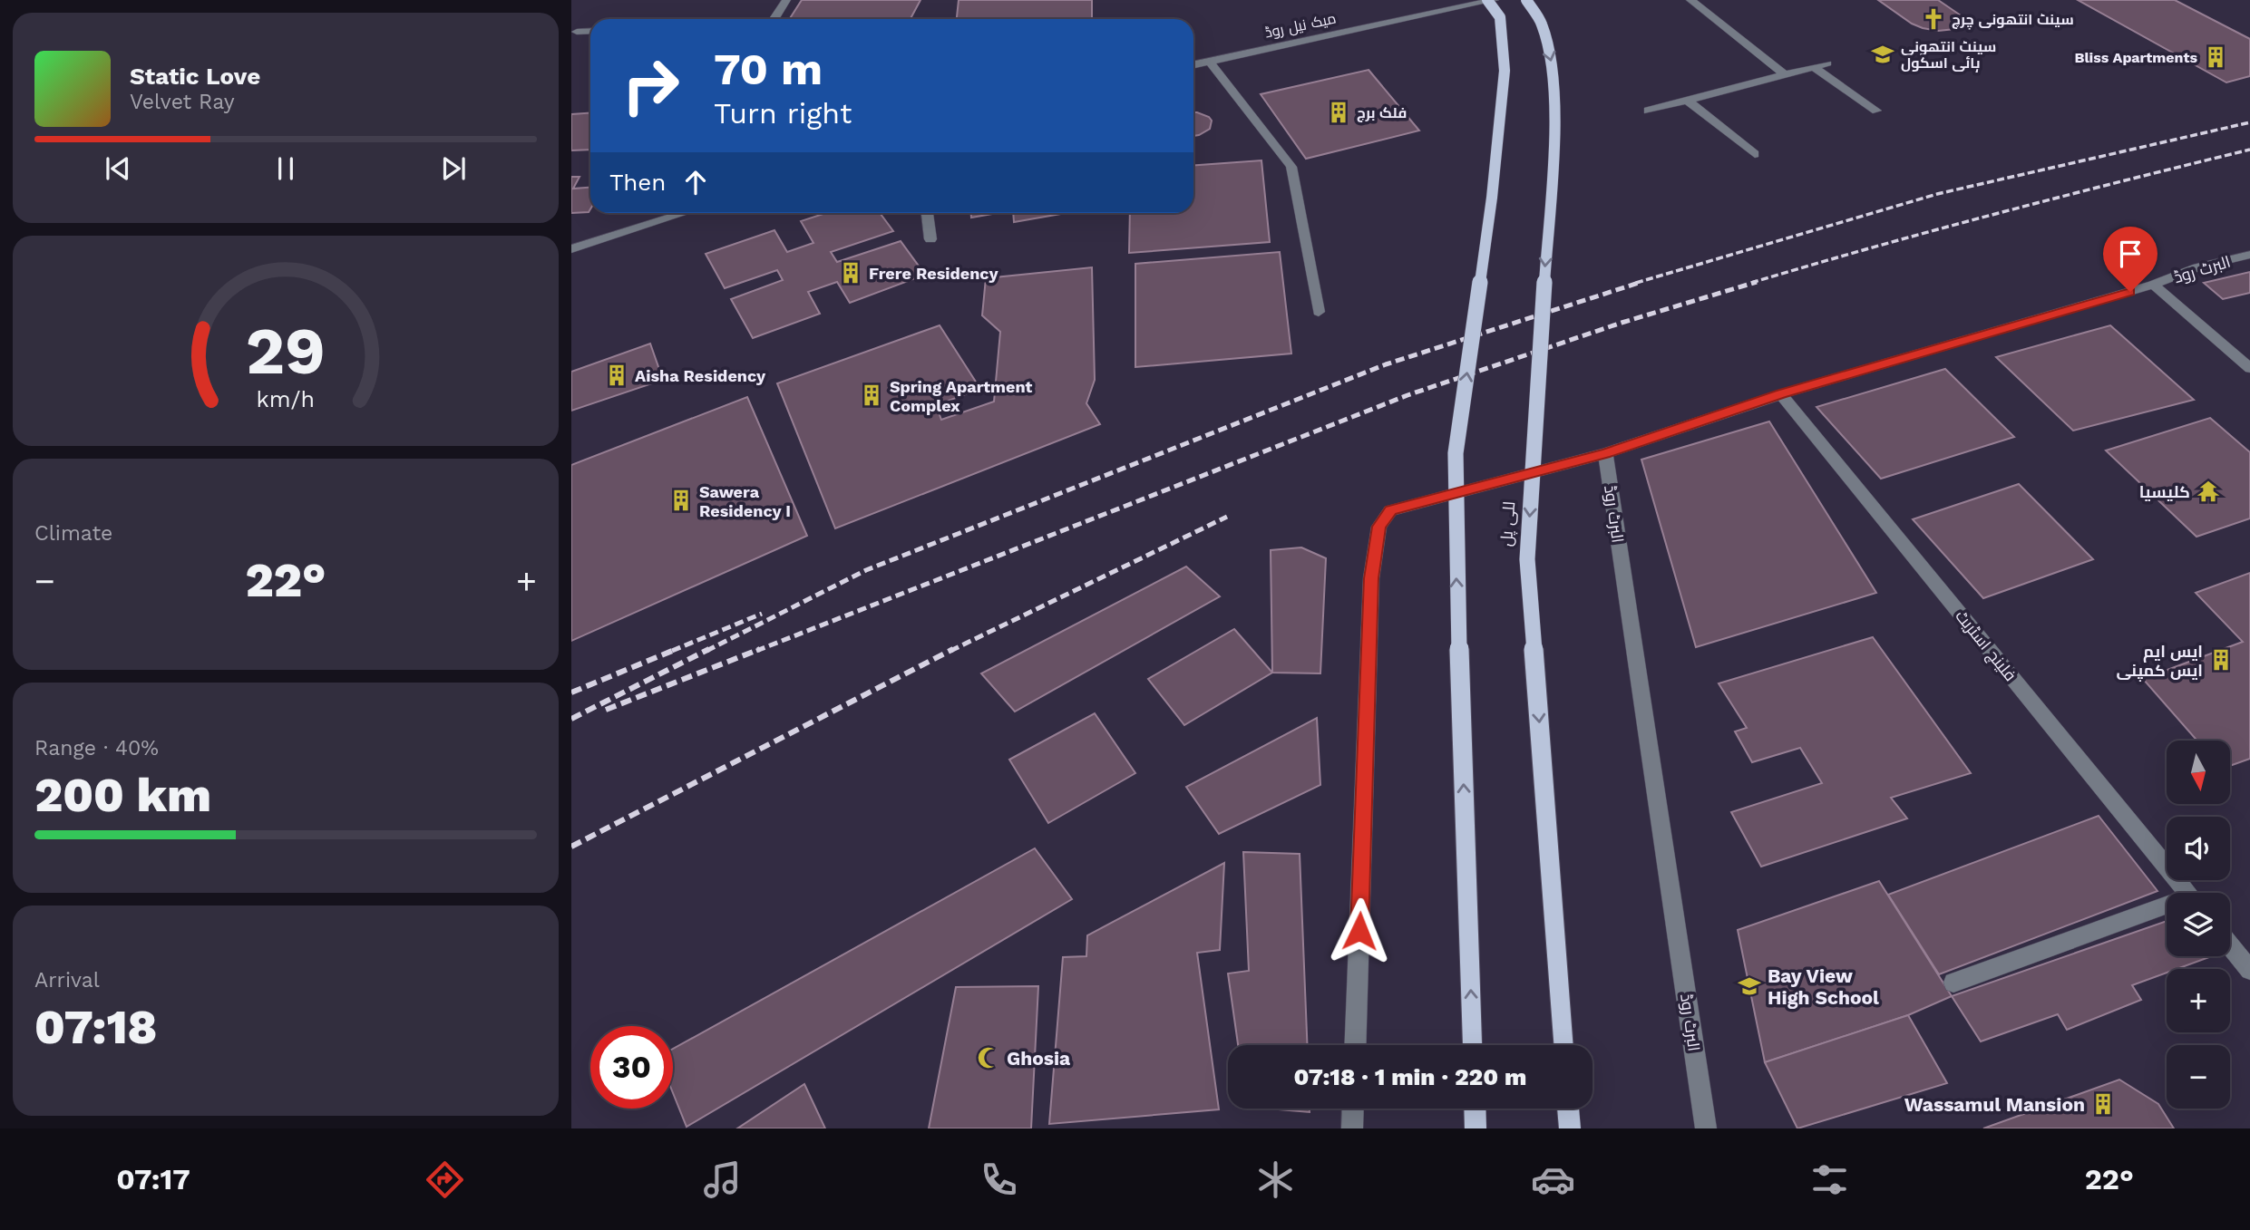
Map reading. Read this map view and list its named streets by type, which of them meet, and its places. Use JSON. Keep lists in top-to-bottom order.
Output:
{
  "streets": {
    "main road": ["للی پل"],
    "street": ["میک نیل روڈ", "البرٹ روڈ", "فلینچ اسٹریٹ"]
  },
  "crossings": [
    ["البرٹ روڈ", "فلینچ اسٹریٹ"]
  ],
  "places": {
    "church": ["سینٹ انتھونی چرچ"],
    "school or university": ["سینٹ انتھونی ہائی اسکول", "Bay View High School"],
    "building": [
      "Bliss Apartments",
      "فلک برج",
      "Frere Residency",
      "Aisha Residency",
      "Spring Apartment Complex",
      "Sawera Residency I",
      "ایس ایم ایس کمپنی",
      "Wassamul Mansion"
    ],
    "temple": ["کلیسیا"],
    "mosque": ["Ghosia"]
  },
  "north": "bottom",
  "page": {
    "turn": ["70 m", "Turn right"],
    "song": ["Static Love", "Velvet Ray"],
    "then": "Then",
    "tile": [
      "Climate",
      ["Range · 40%", "200 km"],
      ["Arrival", "07:18"]
    ],
    "heat": ["−", "22°", "+"],
    "map_buttons": ["+", "−"],
    "limit": "30",
    "trip": "07:18 · 1 min · 220 m",
    "tabs": ["07:17", "22°"],
    "gauge": ["29", "km/h"]
  }
}
